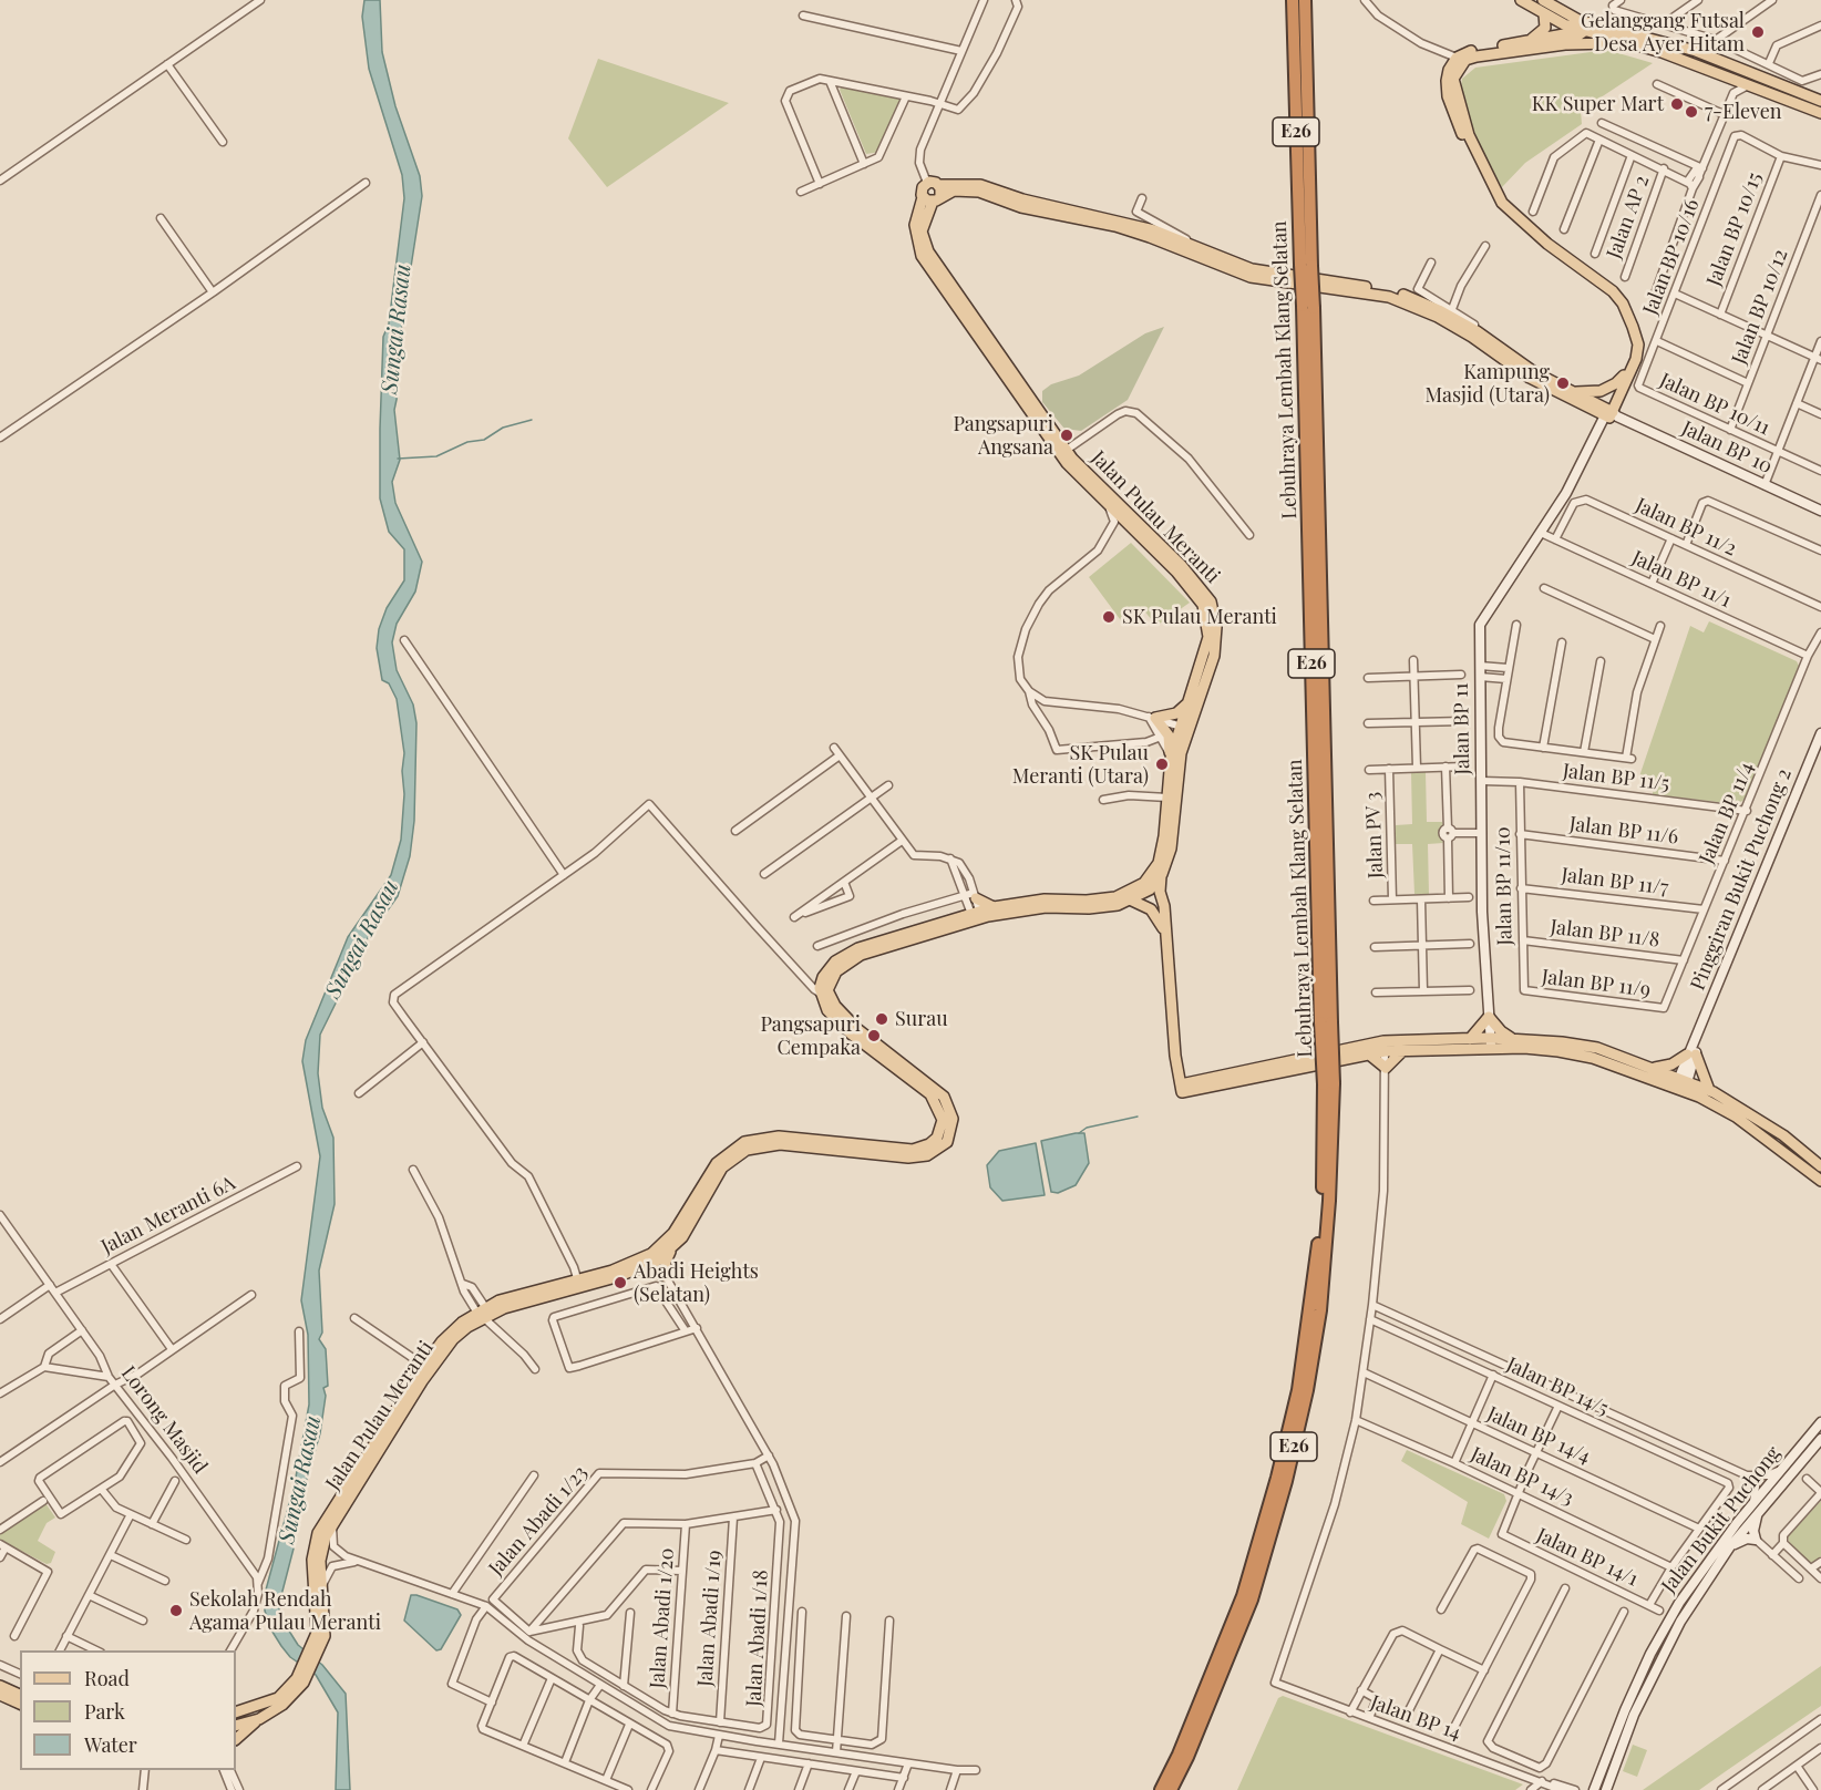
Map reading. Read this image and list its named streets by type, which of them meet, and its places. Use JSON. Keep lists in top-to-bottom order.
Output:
{
  "streets": {
    "highway": ["E26", "Lebuhraya Lembah Klang Selatan"],
    "main road": ["Jalan Pulau Meranti"],
    "street": [
      "Jalan AP 2",
      "Jalan BP 10/15",
      "Jalan BP 10/16",
      "Jalan BP 10/12",
      "Jalan BP 10/11",
      "Jalan BP 10",
      "Jalan BP 11/2",
      "Jalan BP 11/1",
      "Jalan BP 11",
      "Jalan BP 11/5",
      "Jalan BP 11/4",
      "Jalan BP 11/6",
      "Jalan PV 3",
      "Pinggiran Bukit Puchong 2",
      "Jalan BP 11/7",
      "Jalan BP 11/10",
      "Jalan BP 11/8",
      "Jalan BP 11/9",
      "Jalan Meranti 6A",
      "Jalan BP 14/5",
      "Lorong Masjid",
      "Jalan BP 14/4",
      "Jalan BP 14/3",
      "Jalan Bukit Puchong",
      "Jalan Abadi 1/23",
      "Jalan BP 14/1",
      "Jalan Abadi 1/20",
      "Jalan Abadi 1/19",
      "Jalan Abadi 1/18",
      "Jalan BP 14"
    ]
  },
  "crossings": [
    ["Jalan BP 10/15", "Jalan BP 10/16"],
    ["Jalan BP 10/16", "Jalan BP 10/11"],
    ["Jalan BP 10/12", "Jalan BP 10/11"],
    ["Jalan BP 10", "Jalan BP 11"],
    ["Jalan BP 11/2", "Jalan BP 11/1"],
    ["Jalan BP 11/1", "Jalan BP 11"],
    ["Jalan BP 11/1", "Jalan BP 11/4"],
    ["Jalan BP 11", "Jalan BP 11/5"],
    ["Jalan BP 11/5", "Jalan BP 11/4"],
    ["Jalan BP 11/5", "Jalan BP 11/10"],
    ["Jalan BP 11/4", "Jalan BP 11/6"],
    ["Jalan BP 11/4", "Jalan BP 11/7"],
    ["Jalan BP 11/4", "Jalan BP 11/8"],
    ["Jalan BP 11/4", "Jalan BP 11/9"],
    ["Jalan BP 11/6", "Jalan BP 11/10"],
    ["Jalan BP 11/7", "Jalan BP 11/10"],
    ["Jalan BP 11/10", "Jalan BP 11/8"],
    ["Jalan BP 11/10", "Jalan BP 11/9"],
    ["Jalan Meranti 6A", "Lorong Masjid"],
    ["Jalan BP 14/5", "Jalan BP 14/4"],
    ["Jalan BP 14/3", "Jalan BP 14/1"],
    ["Jalan BP 14/3", "Jalan BP 14"],
    ["Jalan Abadi 1/23", "Jalan Abadi 1/18"],
    ["Jalan Abadi 1/20", "Jalan Abadi 1/18"],
    ["Jalan Abadi 1/19", "Jalan Abadi 1/18"]
  ],
  "water": ["Sungai Rasau"],
  "places": [
    "Gelanggang Futsal Desa Ayer Hitam",
    "KK Super Mart",
    "7-Eleven",
    "Kampung Masjid (Utara)",
    "Pangsapuri Angsana",
    "SK Pulau Meranti",
    "SK Pulau Meranti (Utara)",
    "Surau",
    "Pangsapuri Cempaka",
    "Abadi Heights (Selatan)",
    "Sekolah Rendah Agama Pulau Meranti"
  ],
  "legend": ["Road", "Park", "Water"]
}
